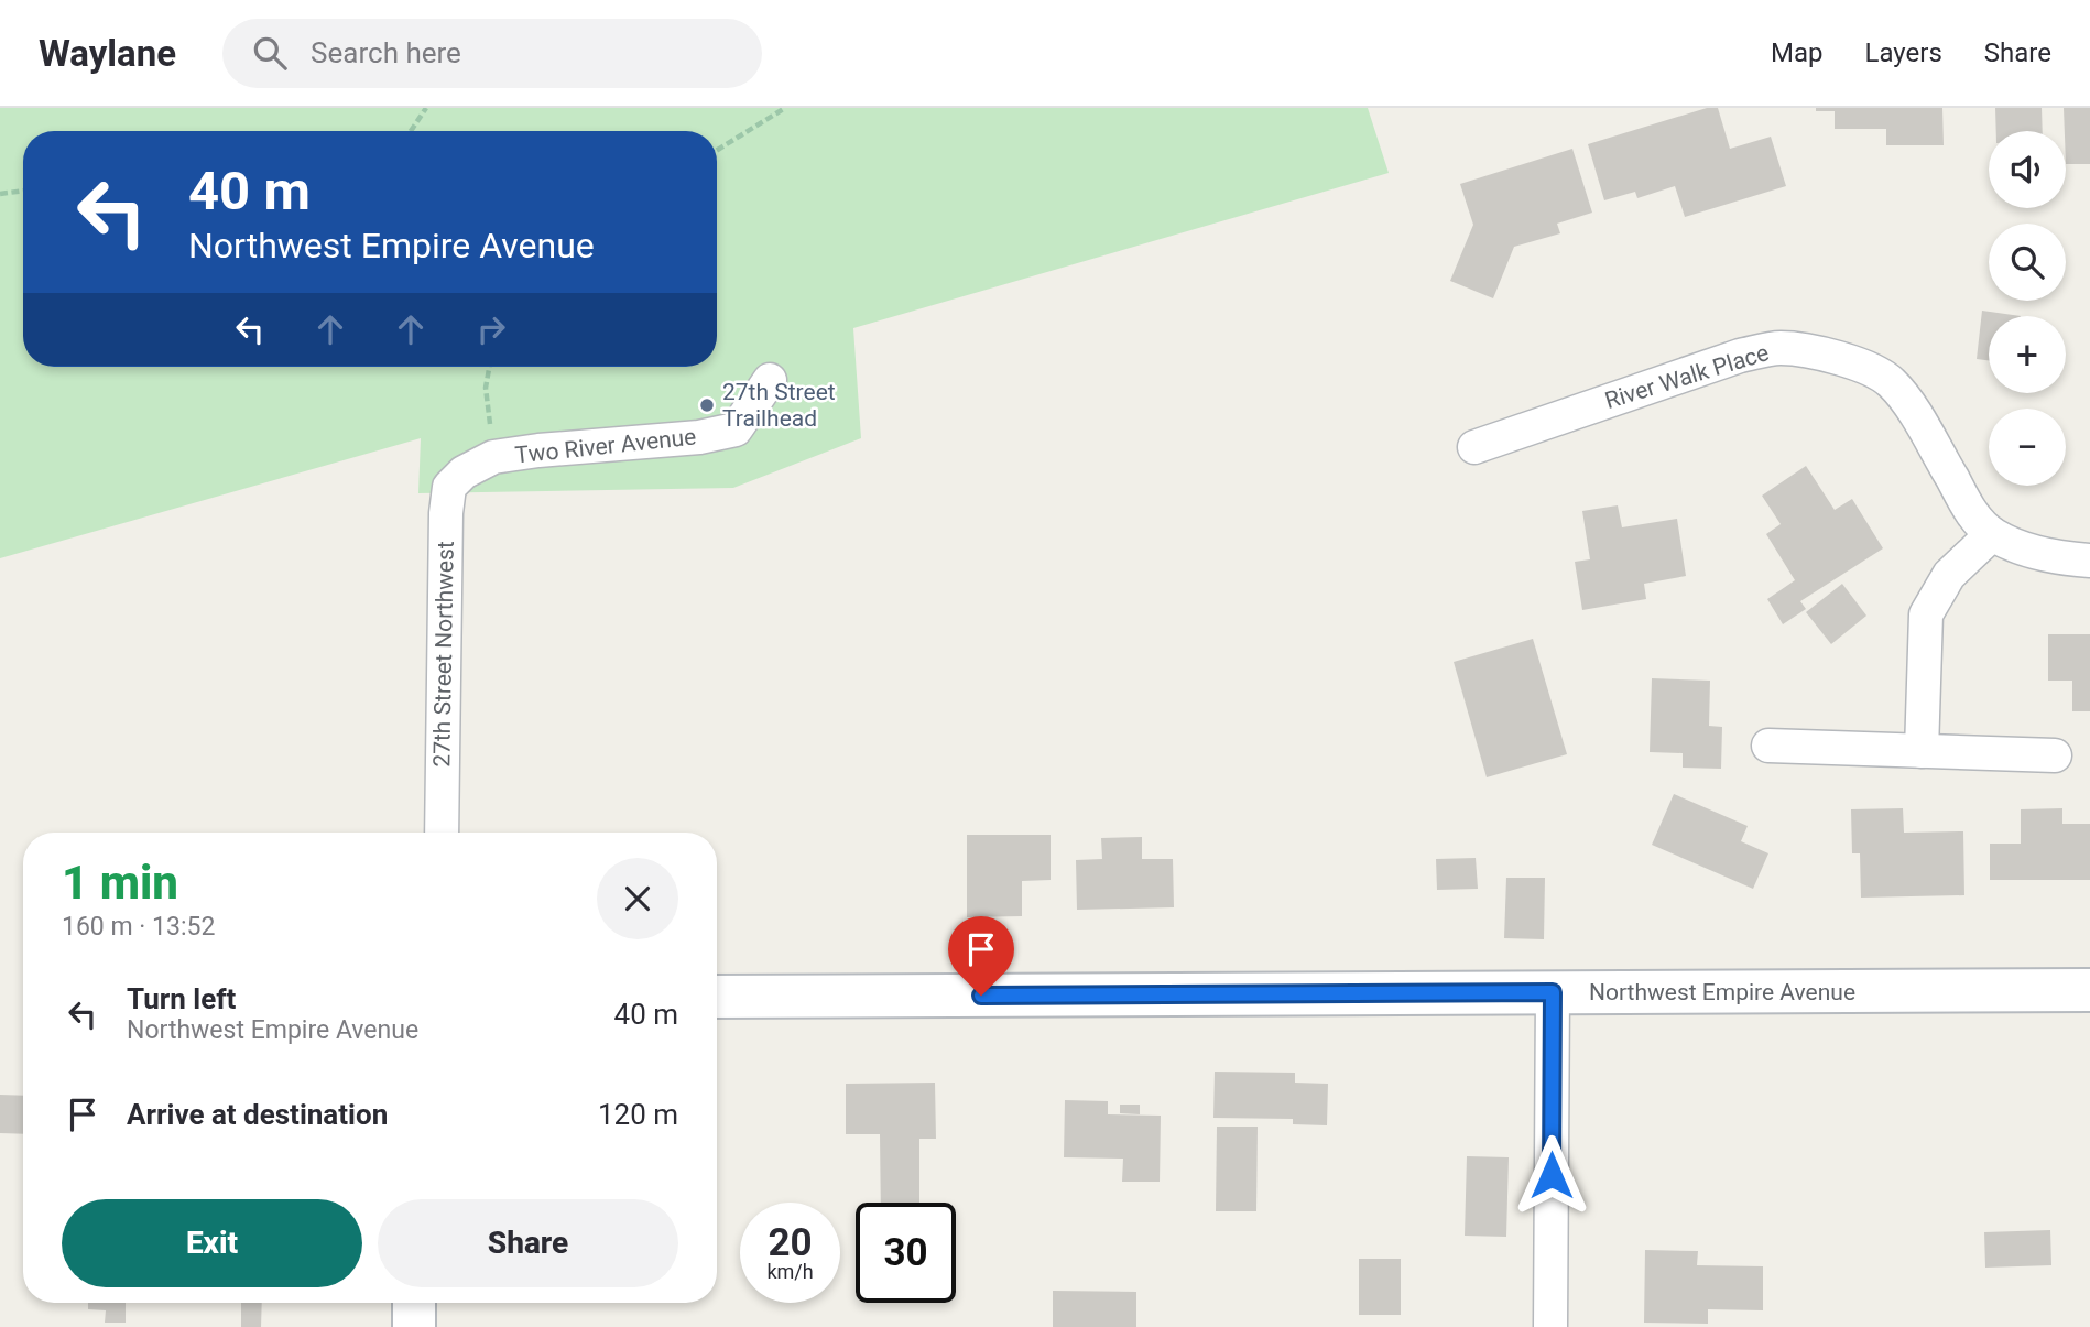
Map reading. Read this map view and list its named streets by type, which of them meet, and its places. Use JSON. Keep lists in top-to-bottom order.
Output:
{
  "streets": {
    "street": [
      "River Walk Place",
      "Two River Avenue",
      "27th Street Northwest",
      "Northwest Empire Avenue"
    ]
  },
  "crossings": [
    ["Two River Avenue", "27th Street Northwest"]
  ],
  "places": ["27th Street Trailhead"],
  "page": {
    "header": "Waylane",
    "search": "Search here",
    "nav": ["Map", "Layers", "Share"],
    "map_buttons": ["+", "−"],
    "turn": ["40 m", "Northwest Empire Avenue"],
    "heading": ["1 min", "160 m · 13:52"],
    "list": [
      {
        "name": "Turn left",
        "note": "Northwest Empire Avenue",
        "value": "40 m"
      },
      {
        "name": "Arrive at destination",
        "value": "120 m"
      }
    ],
    "buttons": ["Exit", "Share"],
    "speed": "20 km/h",
    "limit": "30"
  }
}
